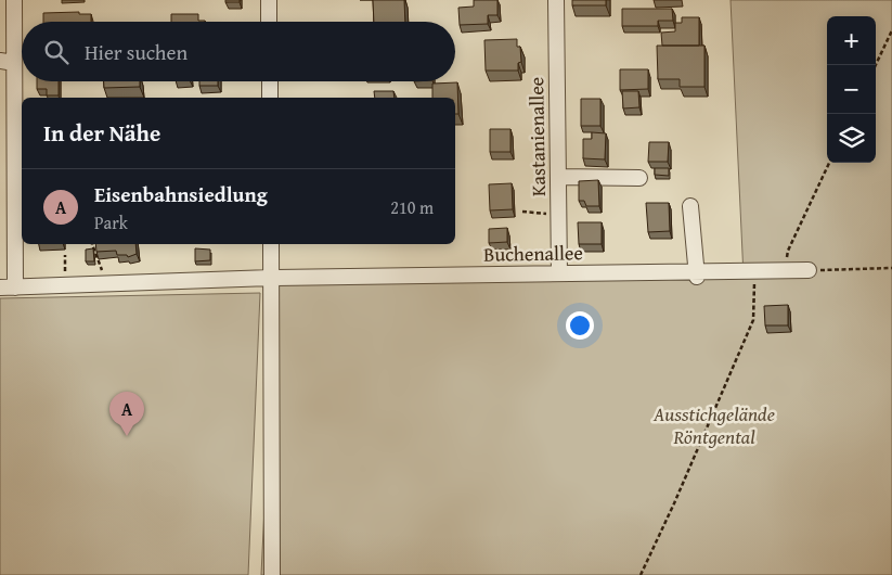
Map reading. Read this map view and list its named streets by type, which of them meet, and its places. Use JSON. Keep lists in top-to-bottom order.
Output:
{
  "streets": {
    "street": ["Kastanienallee", "Buchenallee"]
  },
  "crossings": [
    ["Kastanienallee", "Buchenallee"]
  ],
  "parks": ["Ausstichgelände Röntgental"],
  "page": {
    "map_buttons": ["+", "−"],
    "search": "Hier suchen",
    "heading": "In der Nähe",
    "list": [
      {
        "mark": "A",
        "name": "Eisenbahnsiedlung",
        "note": "Park",
        "value": "210 m"
      }
    ],
    "pins": "A"
  }
}
